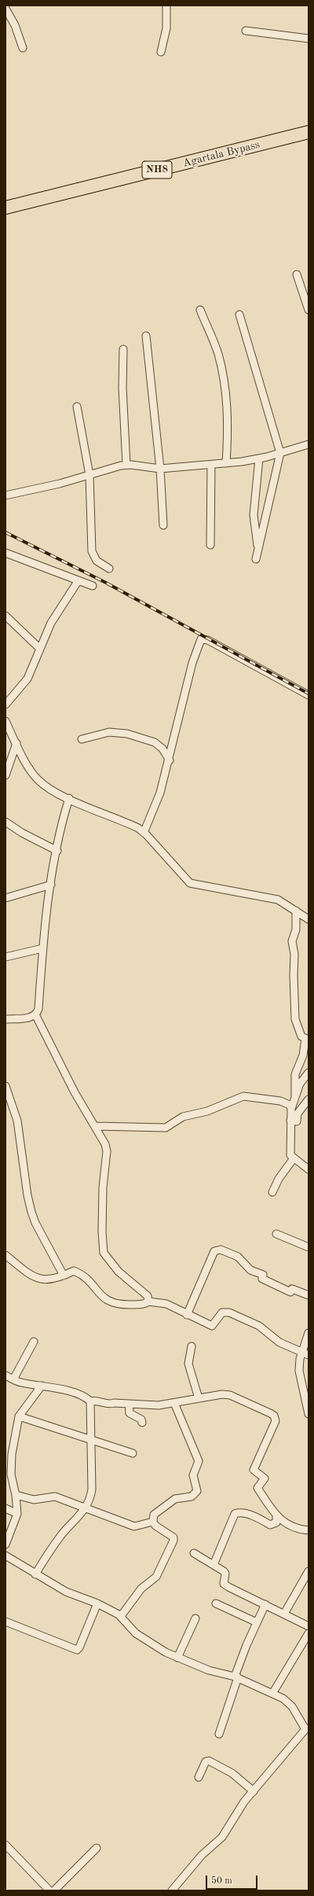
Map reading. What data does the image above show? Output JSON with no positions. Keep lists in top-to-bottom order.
{
  "streets": {
    "highway": ["Agartala Bypass", "NH8"]
  },
  "scale_bar": "50 m"
}
